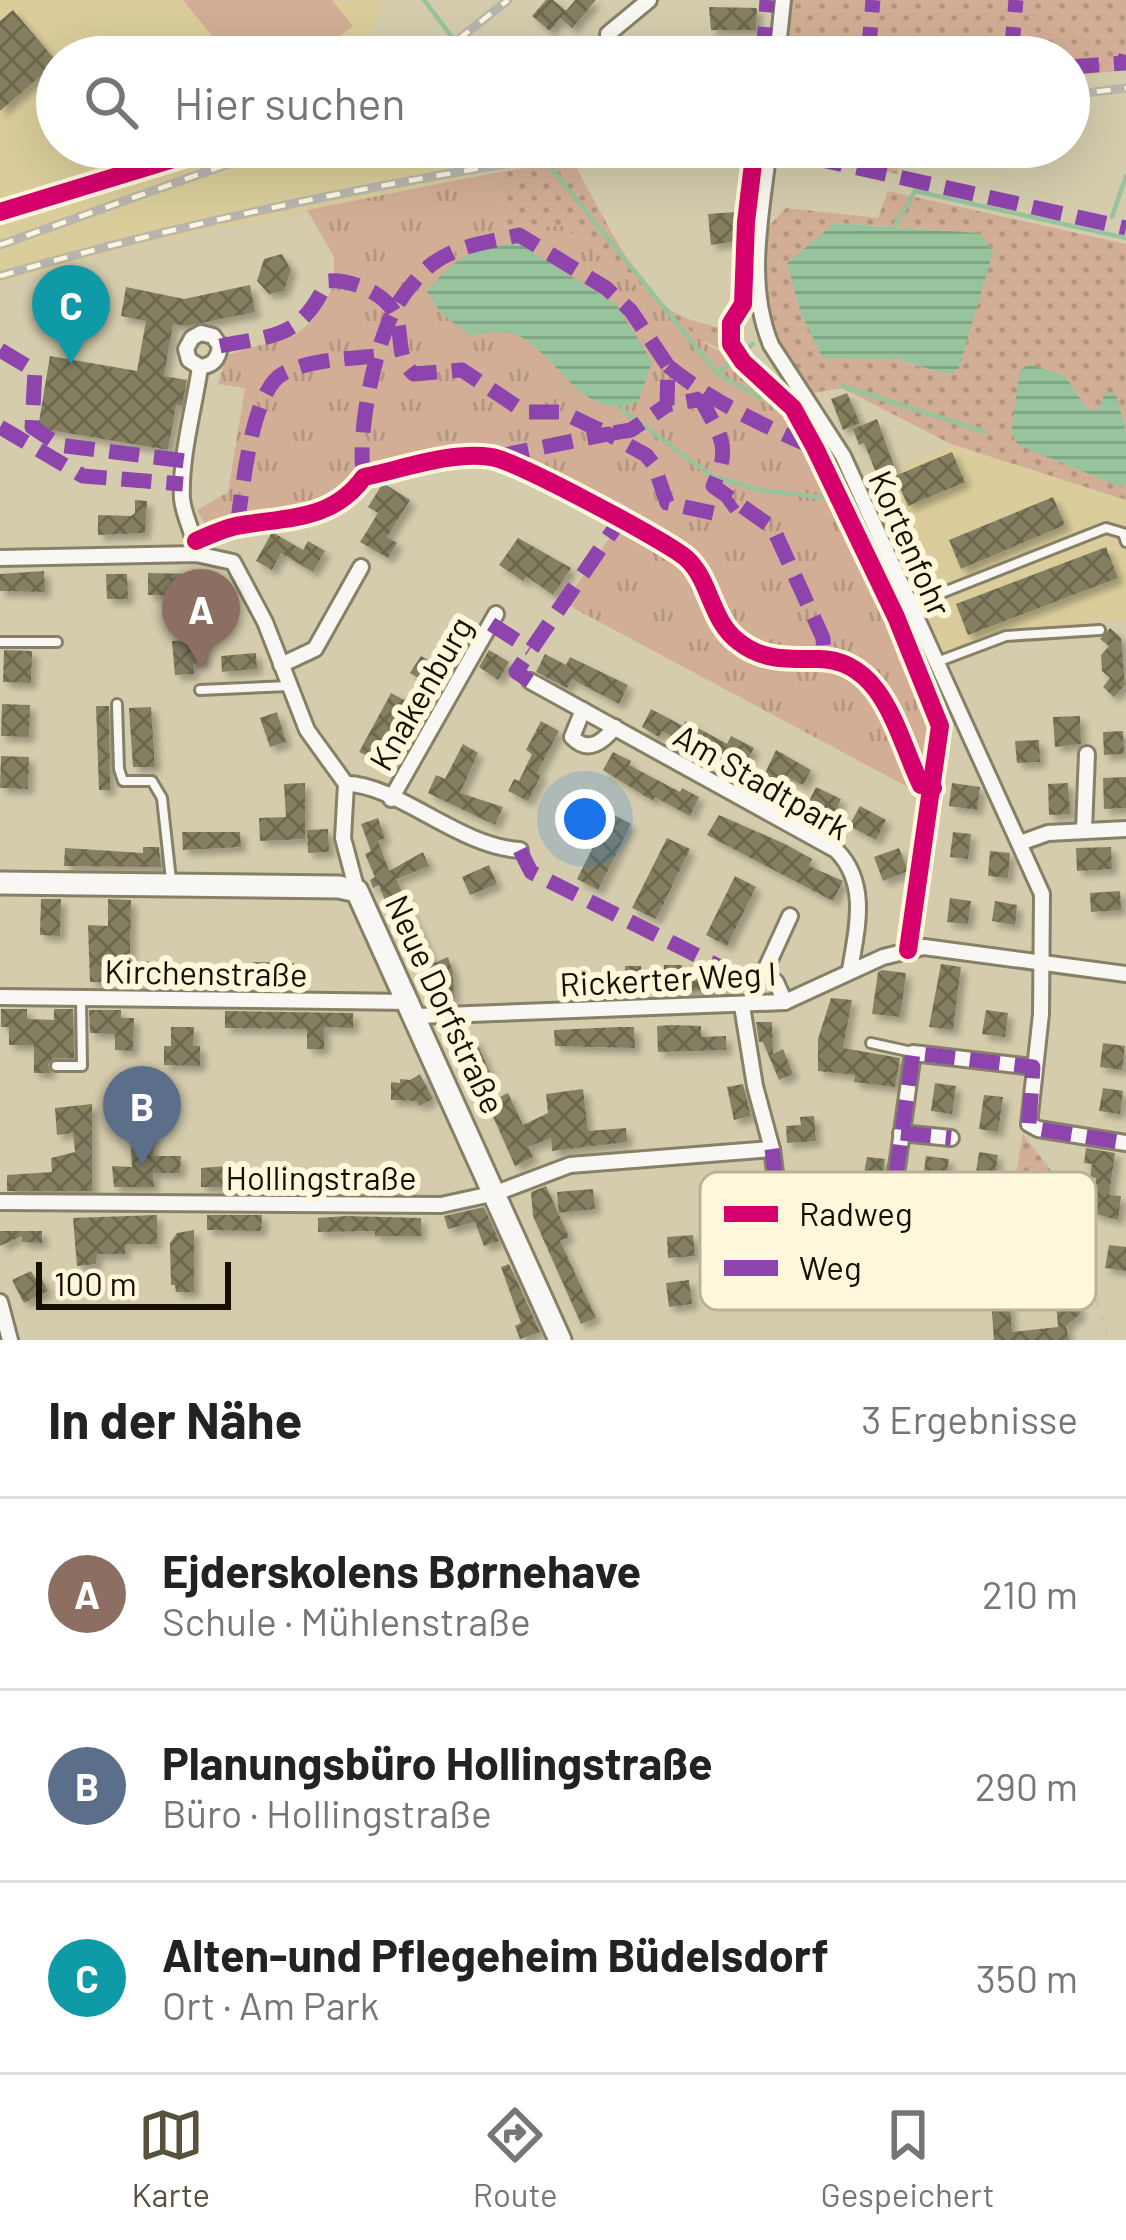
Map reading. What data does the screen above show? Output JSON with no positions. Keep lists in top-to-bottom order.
{
  "streets": {
    "street": [
      "Kortenfohr",
      "Knakenburg",
      "Am Stadtpark",
      "Kirchenstraße",
      "Rickerter Weg I",
      "Neue Dorfstraße",
      "Hollingstraße"
    ]
  },
  "crossings": [
    ["Kortenfohr", "Rickerter Weg I"],
    ["Am Stadtpark", "Rickerter Weg I"],
    ["Kirchenstraße", "Rickerter Weg I"],
    ["Kirchenstraße", "Neue Dorfstraße"],
    ["Rickerter Weg I", "Neue Dorfstraße"],
    ["Neue Dorfstraße", "Hollingstraße"]
  ],
  "legend": ["Radweg", "Weg"],
  "scale_bar": "100 m",
  "page": {
    "search": "Hier suchen",
    "pins": ["C", "A", "B"],
    "scale": "100 m",
    "heading": ["In der Nähe", "3 Ergebnisse"],
    "list": [
      {
        "mark": "A",
        "name": "Ejderskolens Børnehave",
        "note": "Schule · Mühlenstraße",
        "value": "210 m"
      },
      {
        "mark": "B",
        "name": "Planungsbüro Hollingstraße",
        "note": "Büro · Hollingstraße",
        "value": "290 m"
      },
      {
        "mark": "C",
        "name": "Alten-und Pflegeheim Büdelsdorf",
        "note": "Ort · Am Park",
        "value": "350 m"
      }
    ],
    "nav": ["Karte", "Route", "Gespeichert"]
  }
}
